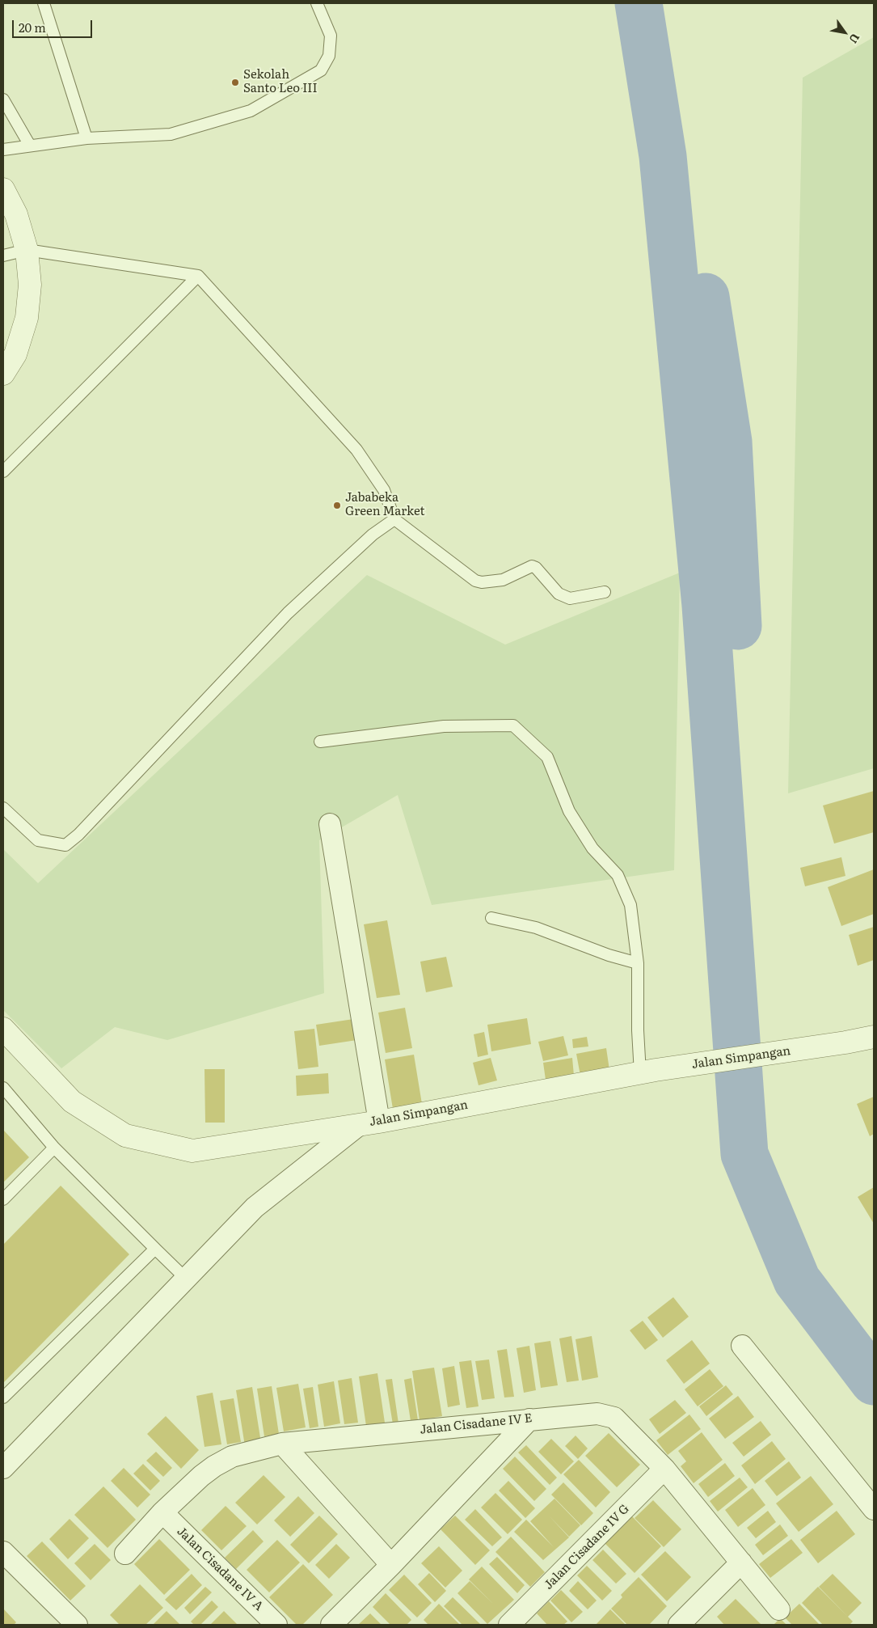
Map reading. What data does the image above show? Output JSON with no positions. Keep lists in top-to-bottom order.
{
  "streets": {
    "street": [
      "Jalan Simpangan",
      "Jalan Cisadane IV E",
      "Jalan Cisadane IV G",
      "Jalan Cisadane IV A"
    ]
  },
  "crossings": [
    ["Jalan Cisadane IV E", "Jalan Cisadane IV G"],
    ["Jalan Cisadane IV E", "Jalan Cisadane IV A"]
  ],
  "places": ["Sekolah Santo Leo III", "Jababeka Green Market"],
  "scale_bar": "20 m",
  "north": "bottom right"
}
